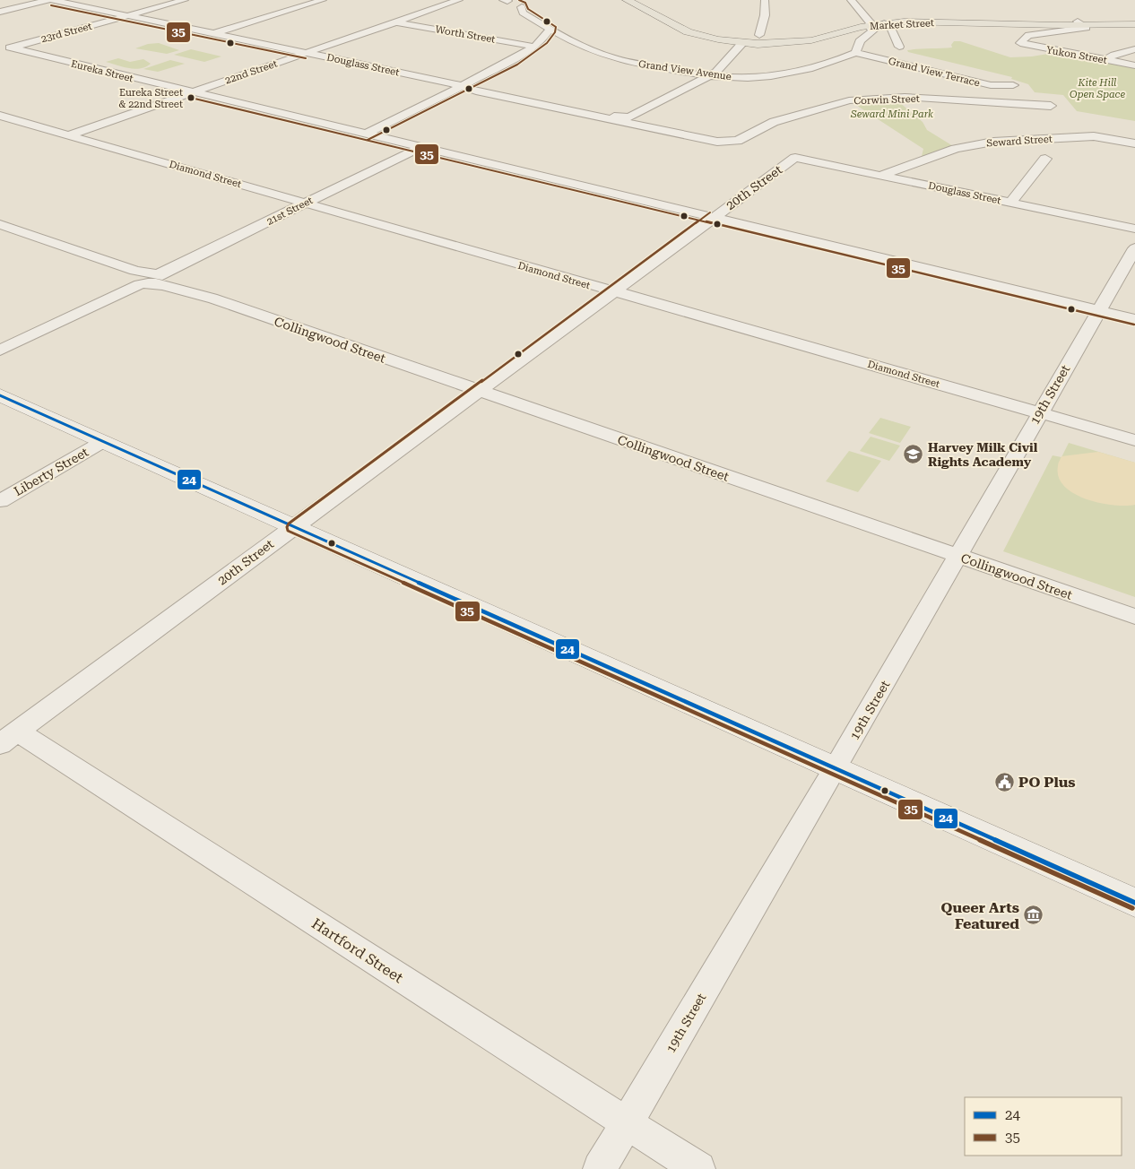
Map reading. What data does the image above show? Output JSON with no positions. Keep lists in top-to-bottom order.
{
  "streets": {
    "main road": ["Market Street"],
    "street": [
      "23rd Street",
      "Worth Street",
      "Yukon Street",
      "Douglass Street",
      "Grand View Avenue",
      "Eureka Street",
      "22nd Street",
      "Grand View Terrace",
      "Corwin Street",
      "Seward Street",
      "Diamond Street",
      "20th Street",
      "21st Street",
      "Collingwood Street",
      "19th Street",
      "Liberty Street",
      "Hartford Street"
    ]
  },
  "crossings": [
    ["Market Street", "Yukon Street"],
    ["23rd Street", "Douglass Street"],
    ["23rd Street", "Eureka Street"],
    ["Worth Street", "22nd Street"],
    ["Douglass Street", "Grand View Avenue"],
    ["Douglass Street", "22nd Street"],
    ["Douglass Street", "Corwin Street"],
    ["Douglass Street", "Seward Street"],
    ["Douglass Street", "20th Street"],
    ["Grand View Avenue", "Grand View Terrace"],
    ["Eureka Street", "22nd Street"],
    ["Eureka Street", "20th Street"],
    ["Eureka Street", "21st Street"],
    ["Eureka Street", "19th Street"],
    ["22nd Street", "Diamond Street"],
    ["Diamond Street", "20th Street"],
    ["Diamond Street", "21st Street"],
    ["Diamond Street", "19th Street"],
    ["20th Street", "Collingwood Street"],
    ["20th Street", "Hartford Street"],
    ["21st Street", "Collingwood Street"],
    ["Collingwood Street", "19th Street"],
    ["19th Street", "Hartford Street"]
  ],
  "parks": ["Kite Hill Open Space", "Seward Mini Park"],
  "places": {
    "other": ["Eureka Street & 22nd Street"],
    "school or university": ["Harvey Milk Civil Rights Academy"],
    "public building": ["PO Plus"],
    "museum": ["Queer Arts Featured"]
  },
  "lines": ["transit line 35", "transit line 24"],
  "legend": ["24", "35"]
}
